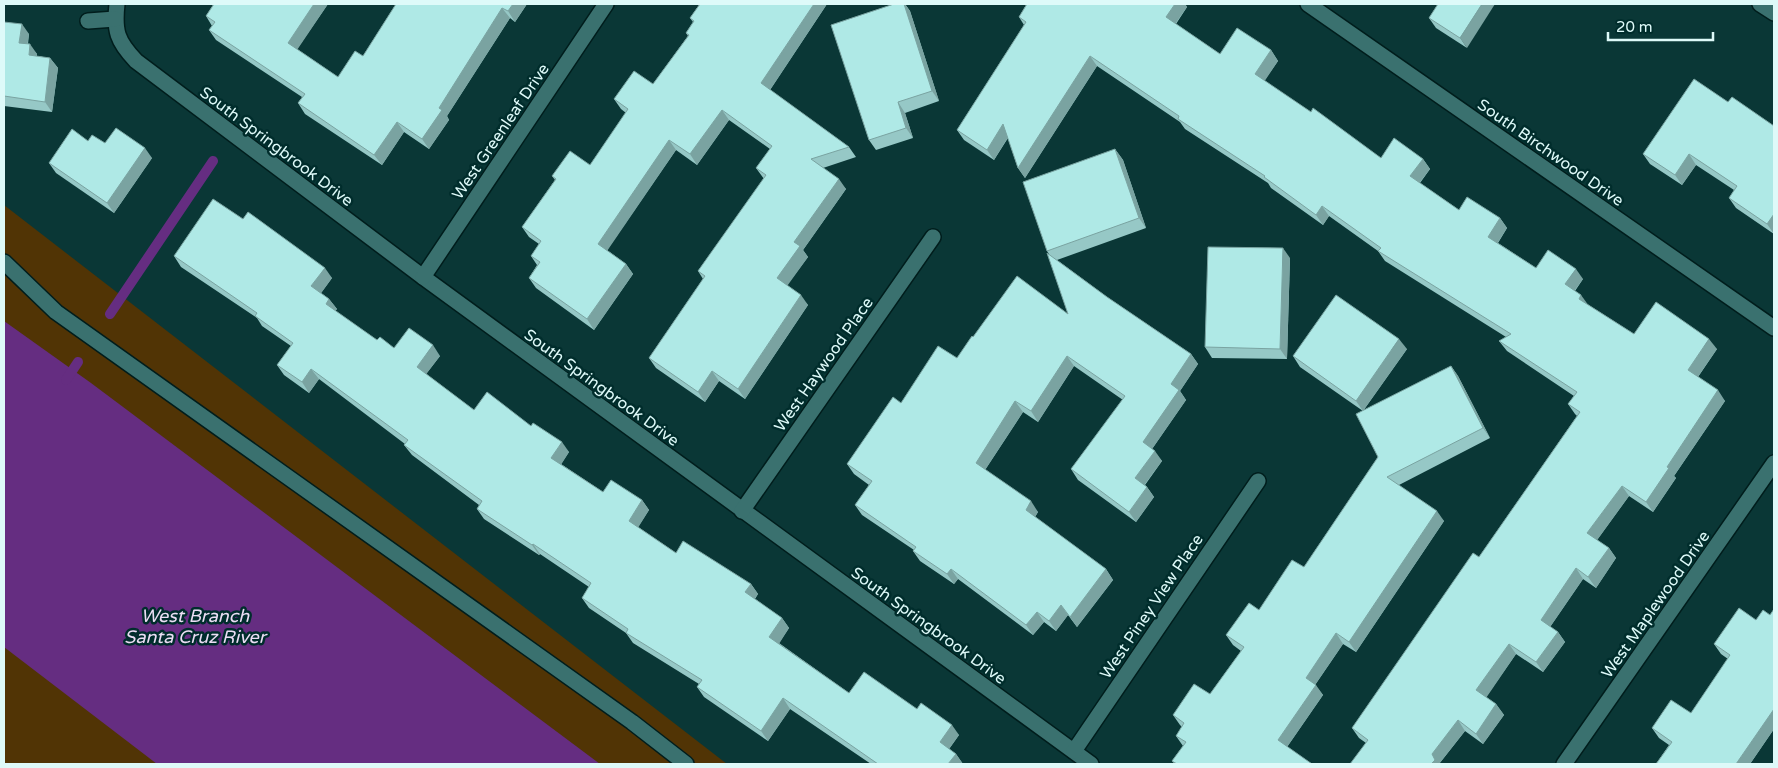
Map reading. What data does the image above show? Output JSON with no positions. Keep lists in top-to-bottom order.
{
  "streets": {
    "street": [
      "West Greenleaf Drive",
      "South Springbrook Drive",
      "South Birchwood Drive",
      "West Haywood Place",
      "West Maplewood Drive",
      "West Piney View Place"
    ]
  },
  "crossings": [
    ["West Greenleaf Drive", "South Springbrook Drive"],
    ["South Springbrook Drive", "West Haywood Place"],
    ["South Springbrook Drive", "West Piney View Place"]
  ],
  "water": ["West Branch Santa Cruz River"],
  "scale_bar": "20 m"
}
